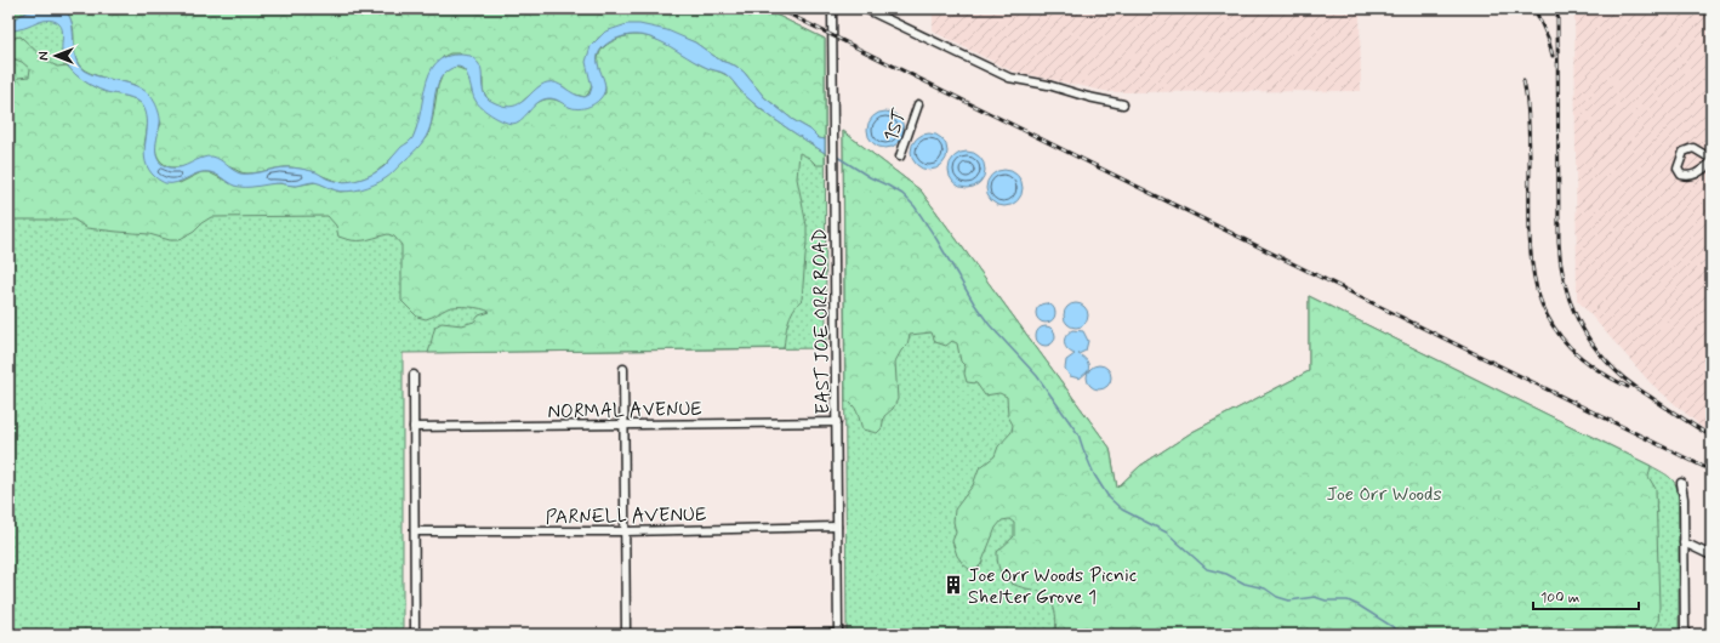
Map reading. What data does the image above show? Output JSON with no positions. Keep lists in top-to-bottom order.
{
  "streets": {
    "street": [
      "1ST",
      "EAST JOE ORR ROAD",
      "NORMAL AVENUE",
      "PARNELL AVENUE"
    ]
  },
  "crossings": [
    ["EAST JOE ORR ROAD", "NORMAL AVENUE"],
    ["EAST JOE ORR ROAD", "PARNELL AVENUE"]
  ],
  "parks": ["Joe Orr Woods"],
  "places": {
    "building": ["Joe Orr Woods Picnic Shelter Grove 1"]
  },
  "scale_bar": "100 m",
  "north": "left"
}
